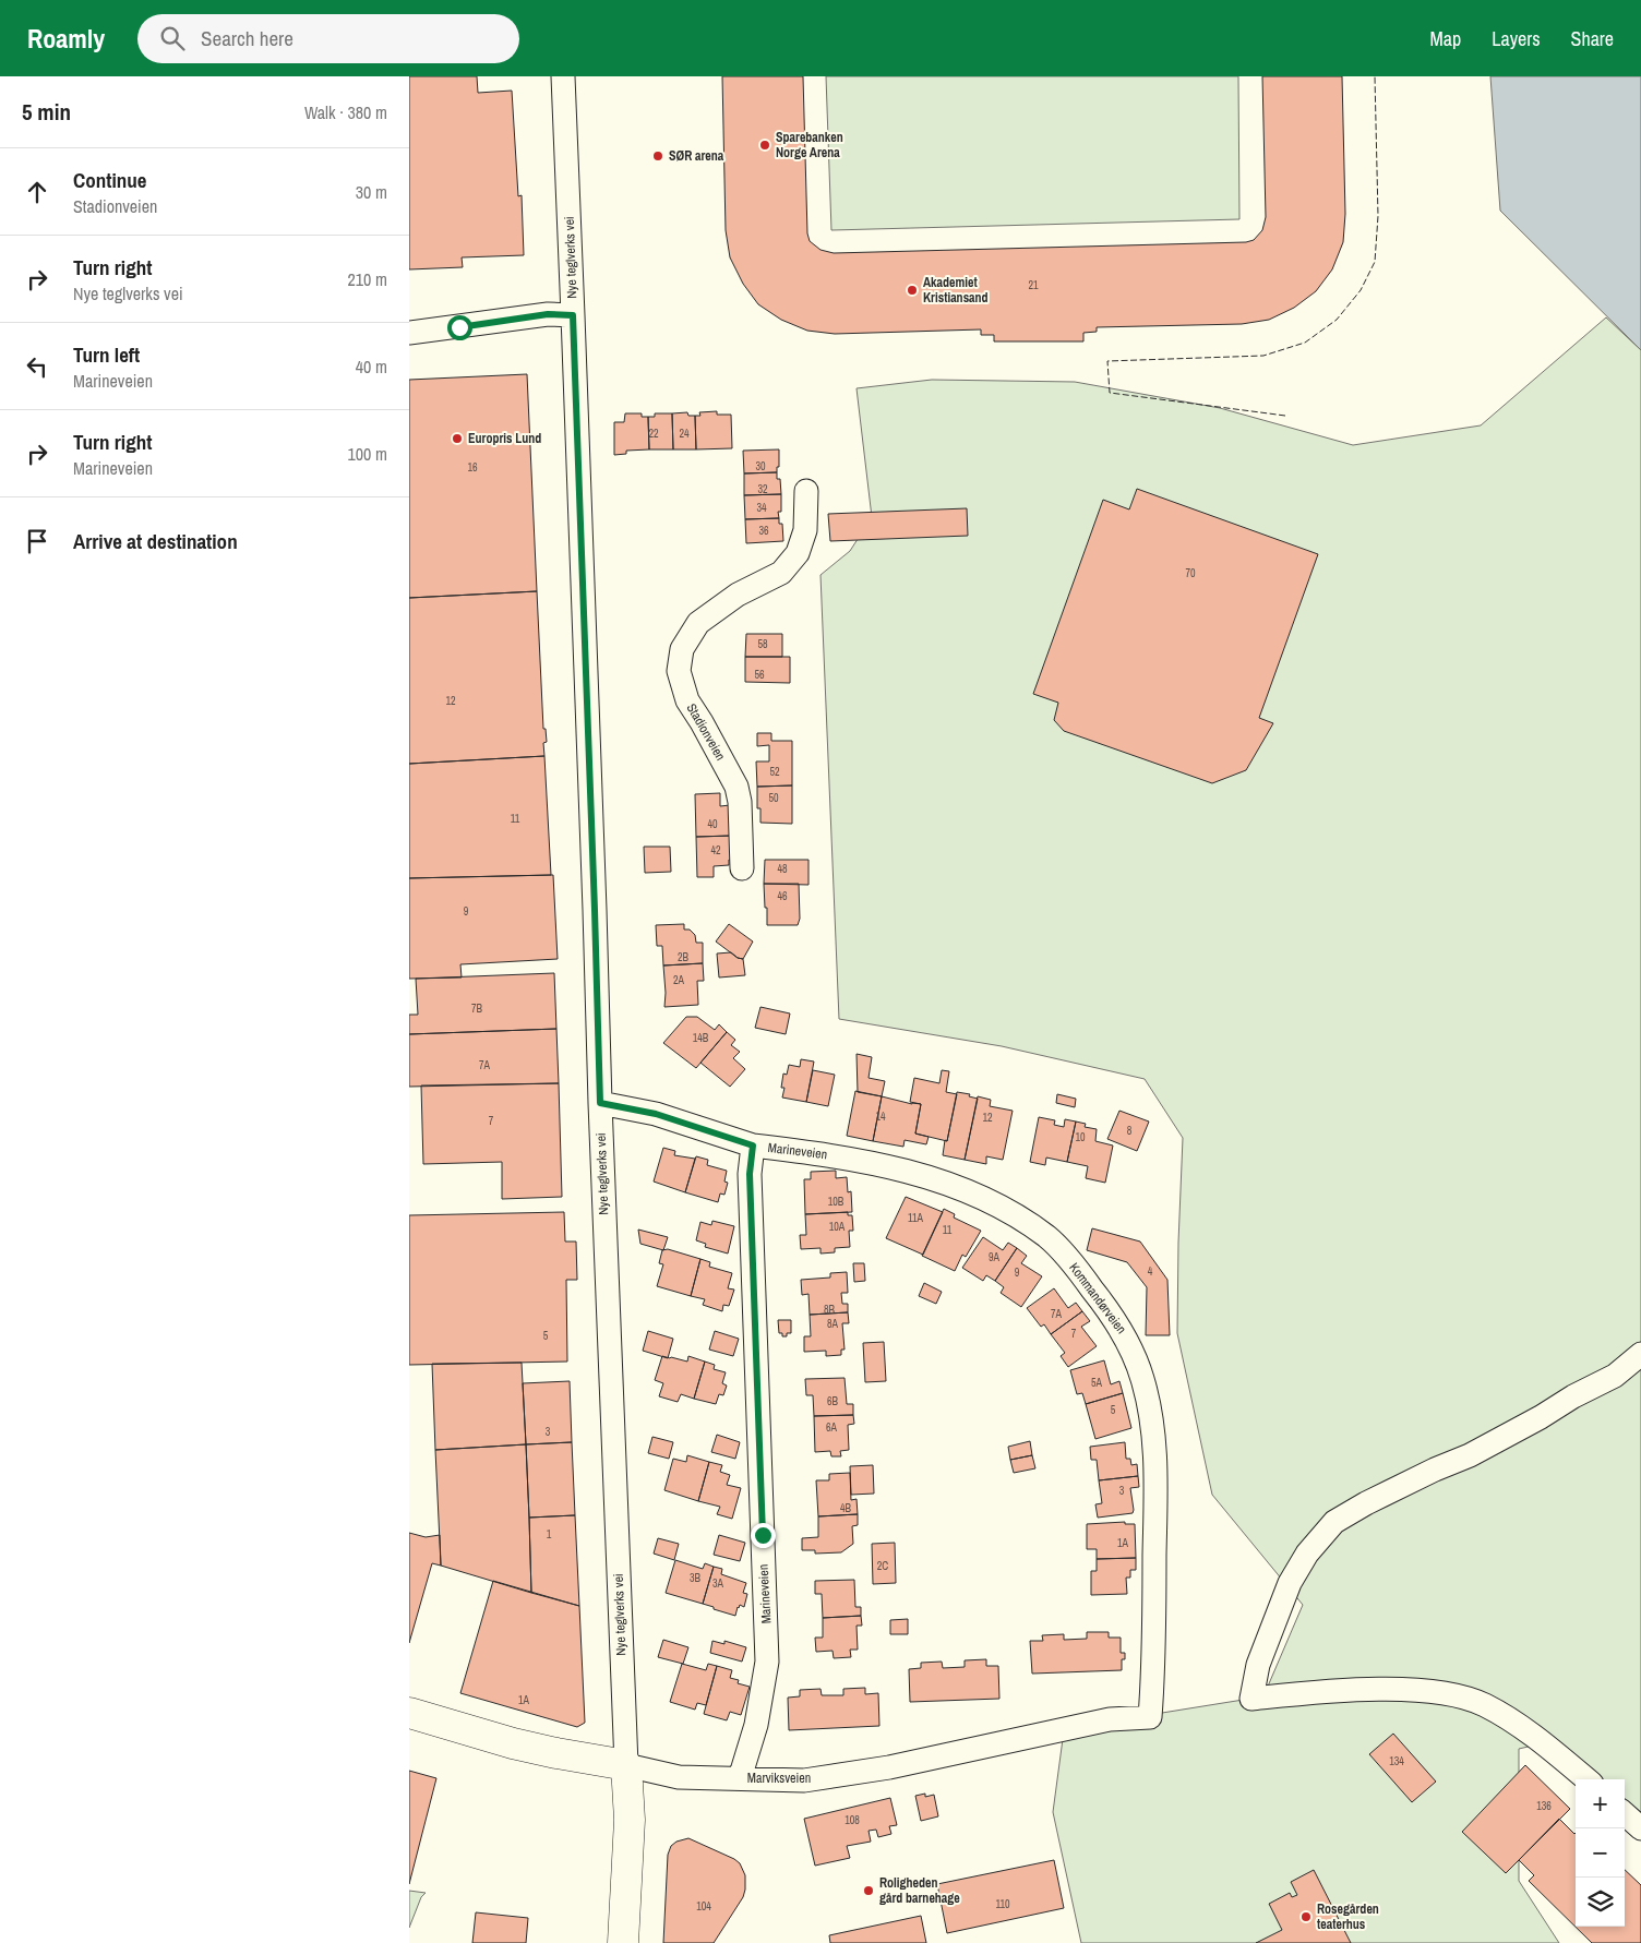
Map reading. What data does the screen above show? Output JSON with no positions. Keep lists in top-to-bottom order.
{
  "streets": {
    "street": [
      "Nye teglverks vei",
      "Stadionveien",
      "Marineveien",
      "Kommandørveien",
      "Marviksveien"
    ]
  },
  "crossings": [
    ["Nye teglverks vei", "Marineveien"],
    ["Nye teglverks vei", "Marviksveien"],
    ["Marineveien", "Kommandørveien"],
    ["Marineveien", "Marviksveien"],
    ["Kommandørveien", "Marviksveien"]
  ],
  "places": [
    "Sparebanken Norge Arena",
    "SØR arena",
    "Akademiet Kristiansand",
    "Europris Lund",
    "Roligheden gård barnehage",
    "Rosegården teaterhus"
  ],
  "house_numbers": [
    "21",
    "22",
    "24",
    "30",
    "16",
    "32",
    "34",
    "36",
    "70",
    "58",
    "56",
    "12",
    "52",
    "50",
    "11",
    "40",
    "42",
    "48",
    "46",
    "9",
    "2B",
    "2A",
    "7B",
    "14B",
    "7A",
    "14",
    "12",
    "7",
    "8",
    "10",
    "10B",
    "11A",
    "10A",
    "11",
    "9A",
    "4",
    "9",
    "8B",
    "7A",
    "8A",
    "7",
    "5",
    "5A",
    "6B",
    "5",
    "6A",
    "3",
    "3",
    "4B",
    "1",
    "1A",
    "2C",
    "3B",
    "3A",
    "1A",
    "134",
    "136",
    "108",
    "110",
    "104"
  ],
  "page": {
    "header": "Roamly",
    "search": "Search here",
    "nav": ["Map", "Layers", "Share"],
    "heading": ["5 min", "Walk · 380 m"],
    "list": [
      ["Continue", "Stadionveien", "30 m"],
      ["Turn right", "Nye teglverks vei", "210 m"],
      ["Turn left", "Marineveien", "40 m"],
      ["Turn right", "Marineveien", "100 m"],
      "Arrive at destination"
    ],
    "map_buttons": ["+", "−"]
  }
}
